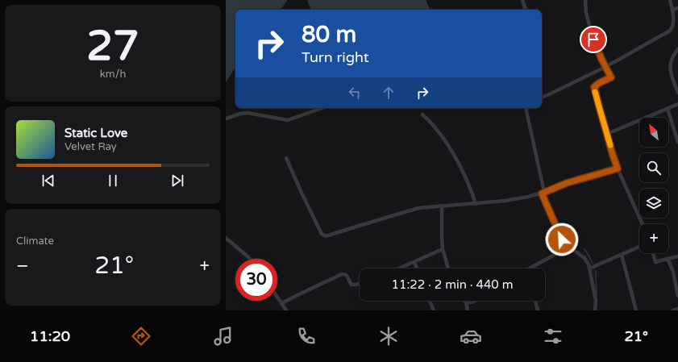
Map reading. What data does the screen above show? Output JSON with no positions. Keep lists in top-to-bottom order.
{
  "north": "top left",
  "page": {
    "tile": [
      ["27", "km/h"],
      "Climate"
    ],
    "turn": ["80 m", "Turn right"],
    "map_buttons": "+",
    "song": ["Static Love", "Velvet Ray"],
    "heat": ["−", "21°", "+"],
    "limit": "30",
    "trip": "11:22 · 2 min · 440 m",
    "tabs": ["11:20", "21°"]
  }
}
